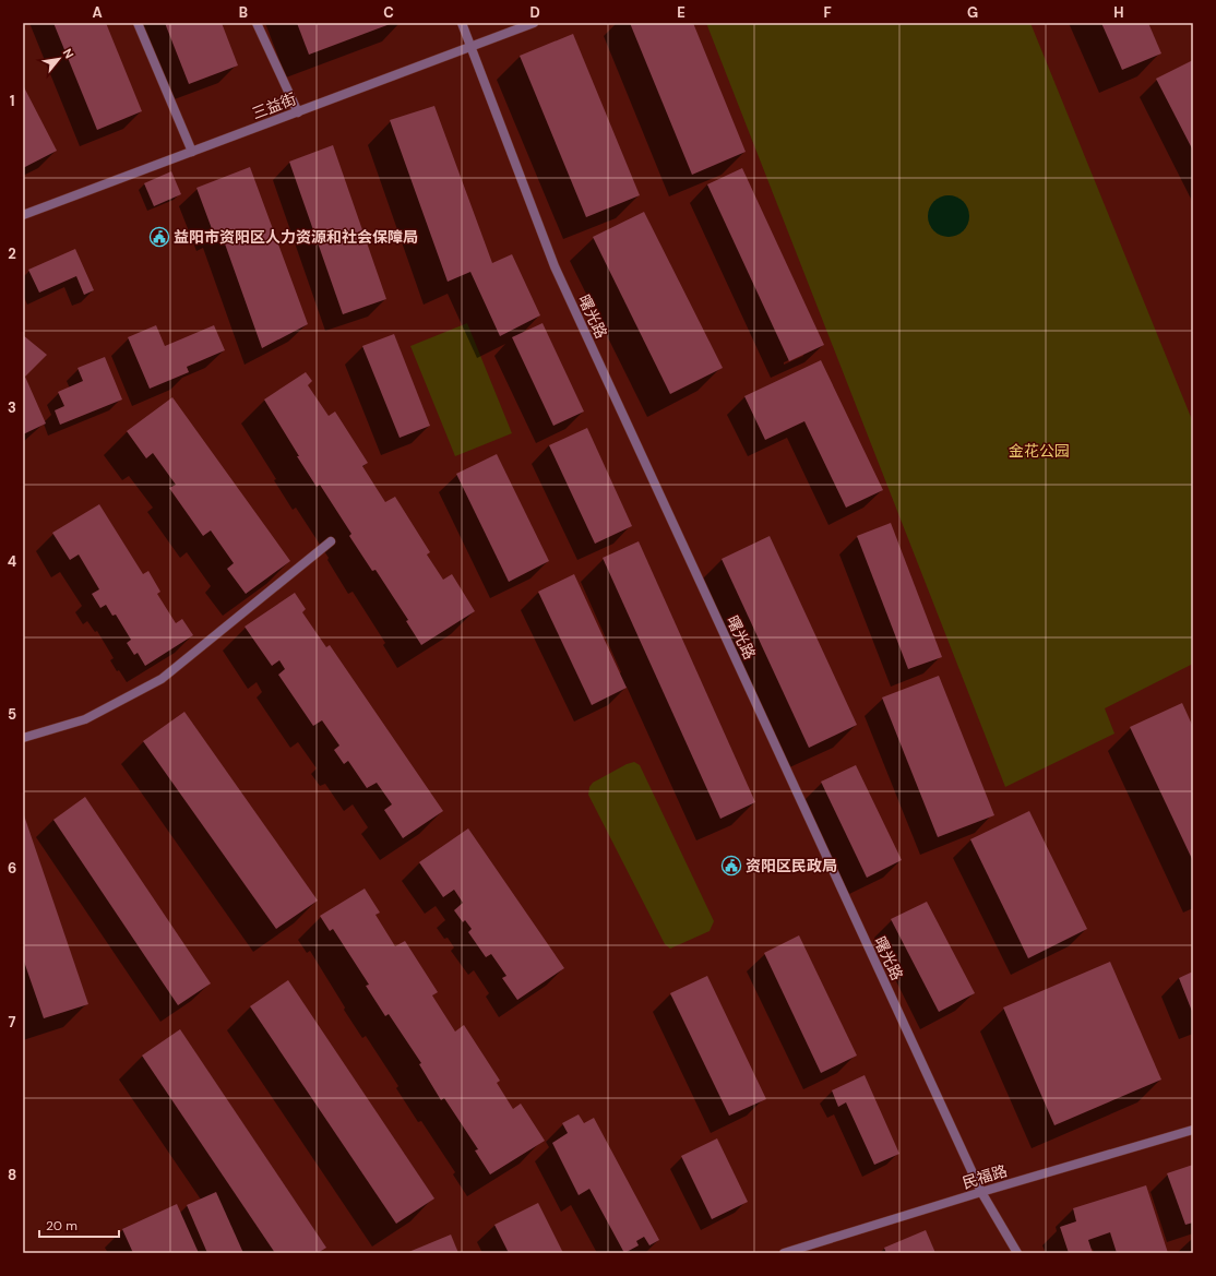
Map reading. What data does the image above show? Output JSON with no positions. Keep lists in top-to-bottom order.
{
  "streets": {
    "street": ["三益街", "曙光路", "民福路"]
  },
  "crossings": [
    ["三益街", "曙光路"],
    ["曙光路", "民福路"]
  ],
  "parks": ["金花公园"],
  "places": {
    "public building": ["益阳市资阳区人力资源和社会保障局", "资阳区民政局"]
  },
  "scale_bar": "20 m",
  "north": "top right",
  "grid": {
    "columns": [
      "A",
      "B",
      "C",
      "D",
      "E",
      "F",
      "G",
      "H"
    ],
    "rows": [
      "1",
      "2",
      "3",
      "4",
      "5",
      "6",
      "7",
      "8"
    ]
  }
}
